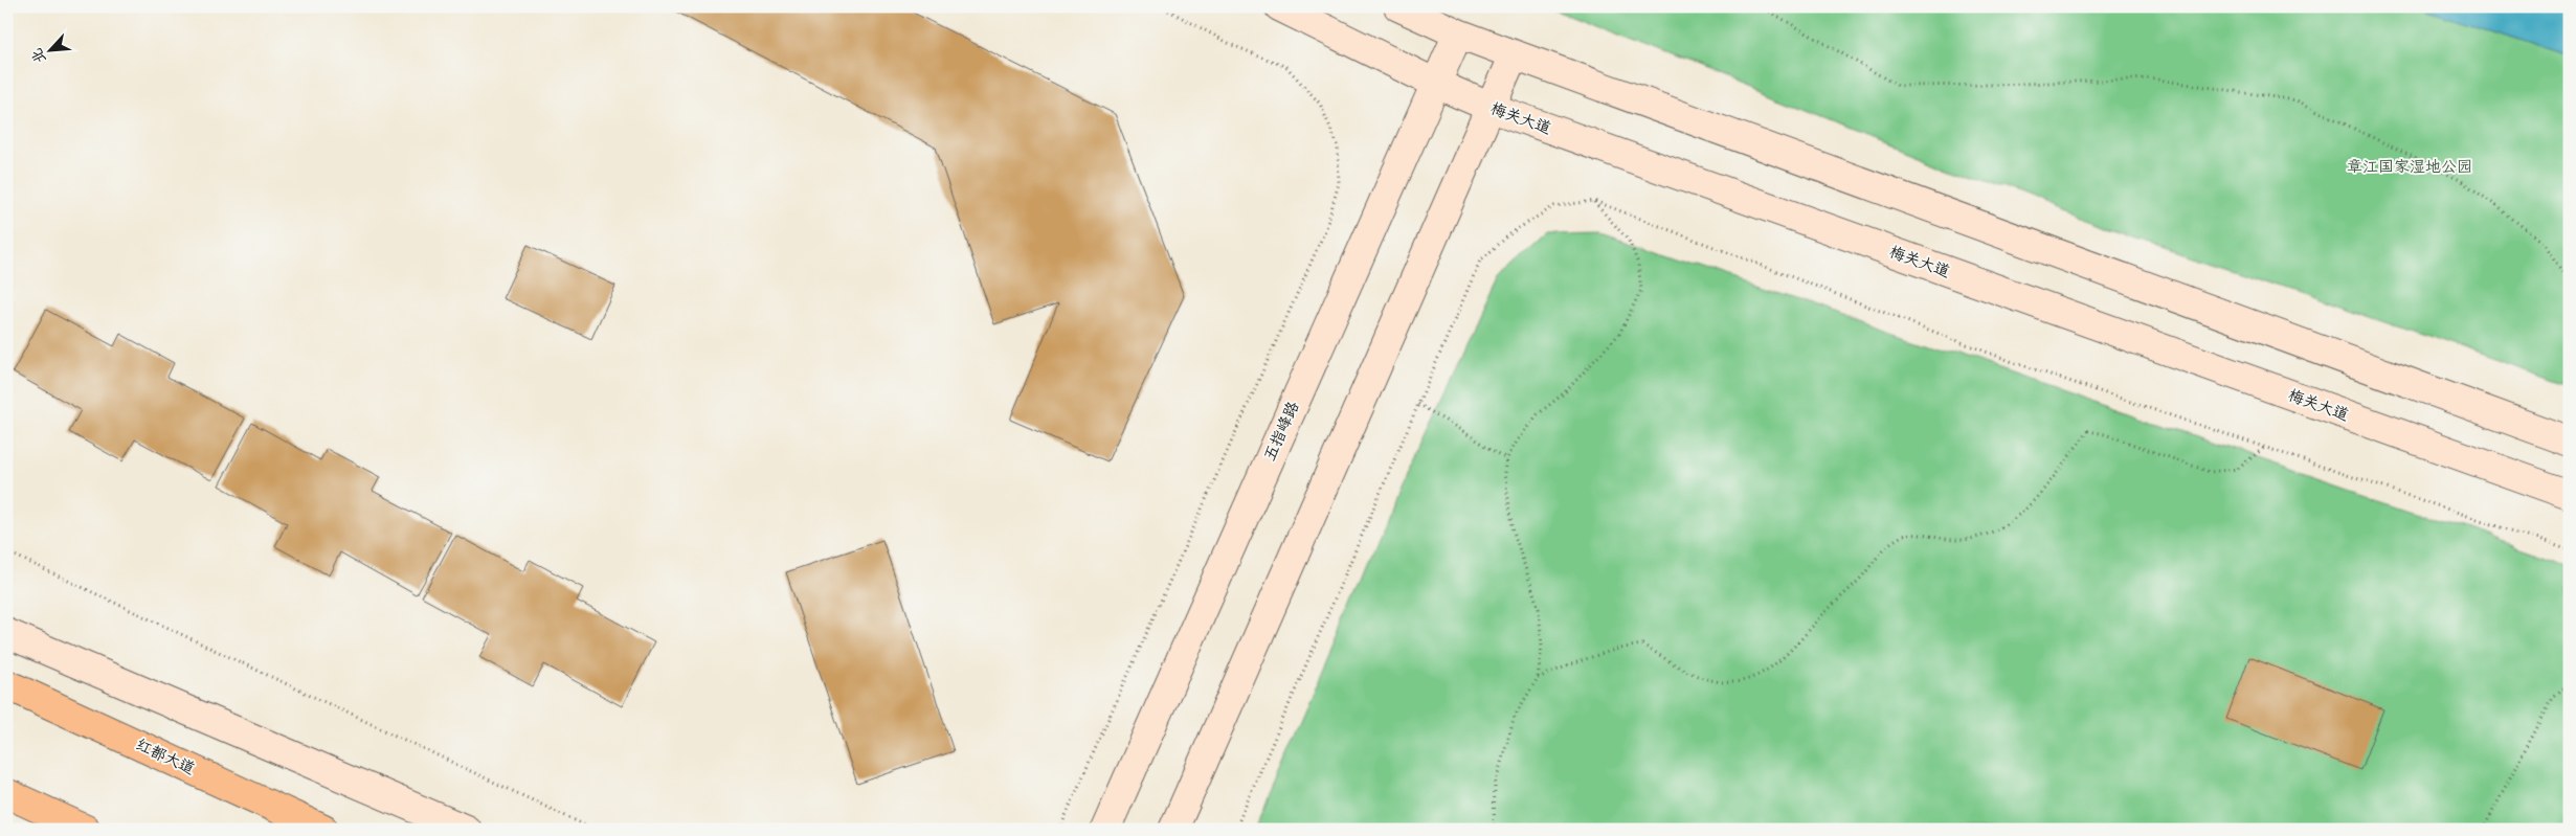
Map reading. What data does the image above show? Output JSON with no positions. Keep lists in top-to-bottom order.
{
  "streets": {
    "main road": ["梅关大道", "五指峰路", "红都大道"]
  },
  "crossings": [
    ["梅关大道", "五指峰路"]
  ],
  "parks": ["章江国家湿地公园"],
  "north": "bottom left"
}
